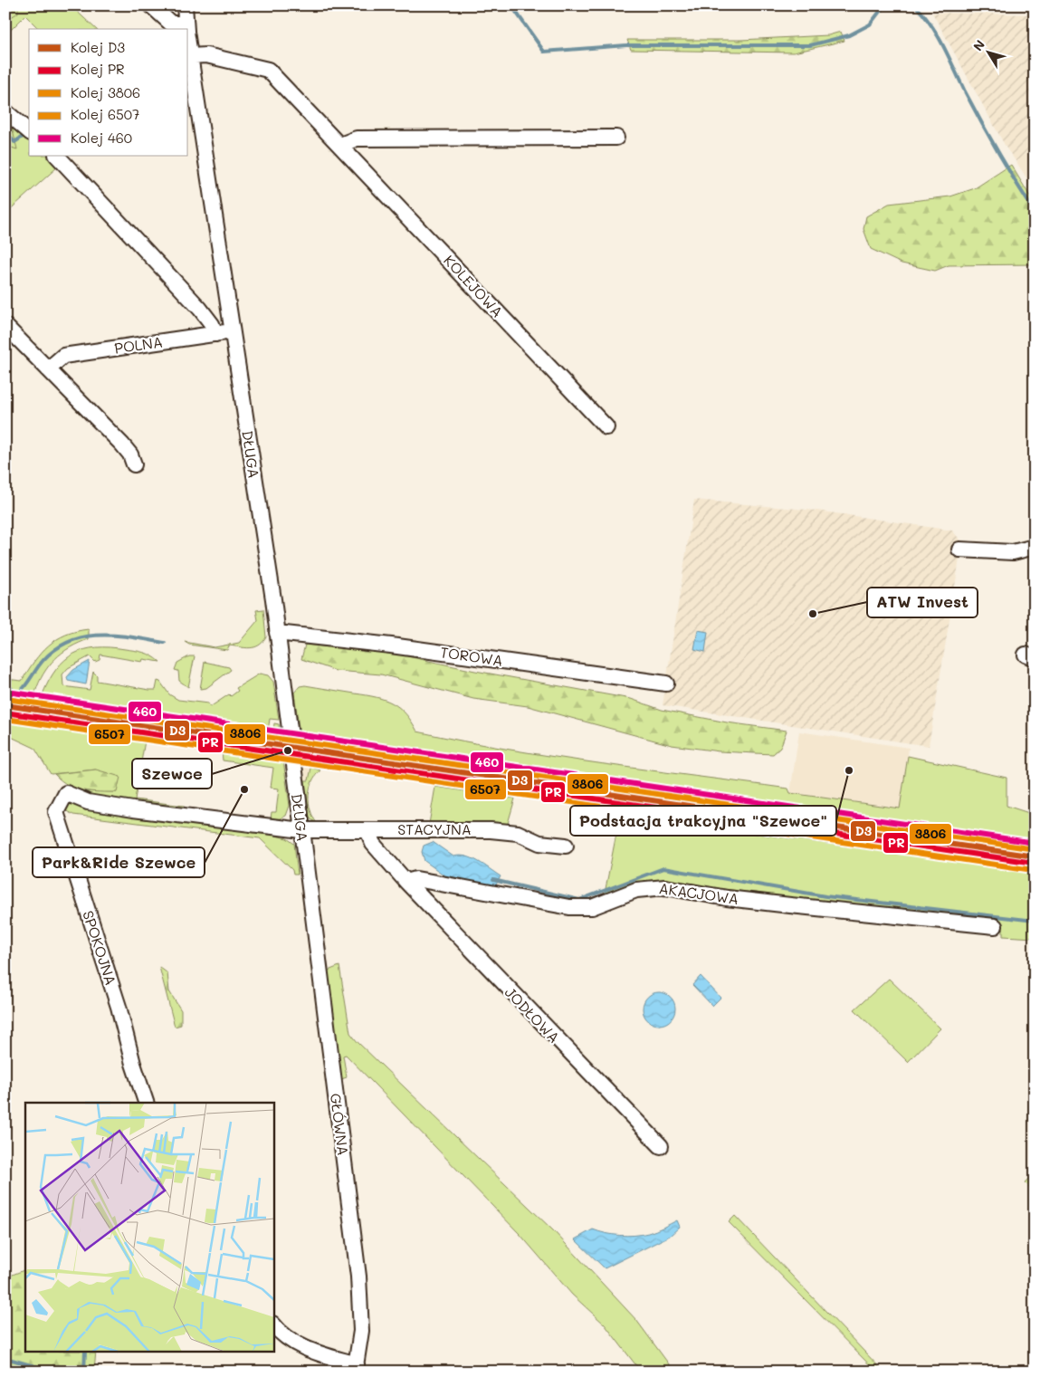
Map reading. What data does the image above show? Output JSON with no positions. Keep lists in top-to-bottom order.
{
  "streets": {
    "street": [
      "KOLEJOWA",
      "POLNA",
      "DŁUGA",
      "TOROWA",
      "STACYJNA",
      "AKACJOWA",
      "SPOKOJNA",
      "JODŁOWA",
      "GŁÓWNA"
    ]
  },
  "crossings": [
    ["KOLEJOWA", "DŁUGA"],
    ["POLNA", "DŁUGA"],
    ["DŁUGA", "TOROWA"],
    ["DŁUGA", "STACYJNA"],
    ["DŁUGA", "GŁÓWNA"],
    ["STACYJNA", "SPOKOJNA"],
    ["STACYJNA", "JODŁOWA"],
    ["AKACJOWA", "JODŁOWA"]
  ],
  "places": [
    "ATW Invest",
    "Szewce",
    "Podstacja trakcyjna \"Szewce\"",
    "Park&Ride Szewce"
  ],
  "lines": [
    "rail line 460",
    "rail line 3806",
    "rail line D3",
    "rail line PR",
    "rail line 6507"
  ],
  "legend": [
    "Kolej D3",
    "Kolej PR",
    "Kolej 3806",
    "Kolej 6507",
    "Kolej 460"
  ],
  "north": "top left"
}
